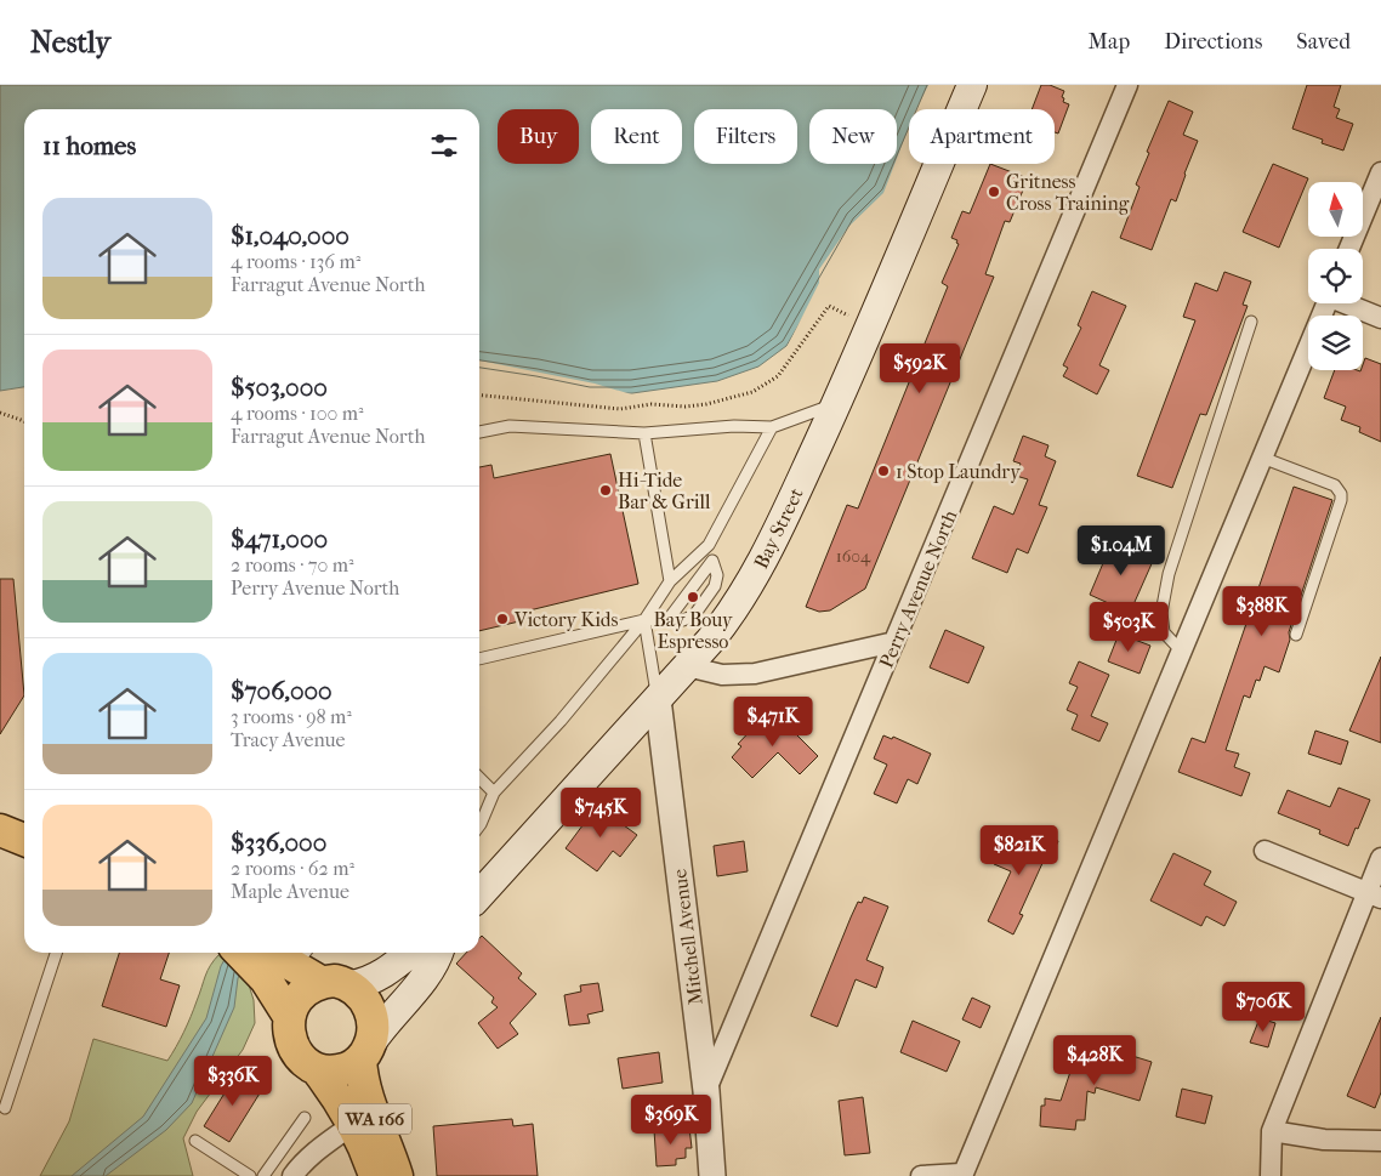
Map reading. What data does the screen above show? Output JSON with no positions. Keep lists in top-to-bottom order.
{
  "streets": {
    "main road": ["Bay Street", "WA 166"],
    "street": ["Perry Avenue North", "Mitchell Avenue"]
  },
  "crossings": [
    ["Bay Street", "Mitchell Avenue"],
    ["Perry Avenue North", "Mitchell Avenue"]
  ],
  "places": [
    "Gritness Cross Training",
    "1 Stop Laundry",
    "Hi-Tide Bar & Grill",
    "Bay Bouy Espresso",
    "Victory Kids"
  ],
  "house_numbers": ["1604"],
  "north": "top",
  "page": {
    "header": "Nestly",
    "nav": ["Map", "Directions", "Saved"],
    "chip": [
      "Buy",
      "Rent",
      "Filters",
      "New",
      "Apartment"
    ],
    "heading": "11 homes",
    "list": [
      {
        "name": "$1,040,000",
        "note": "4 rooms · 136 m² · Farragut Avenue North"
      },
      {
        "name": "$503,000",
        "note": "4 rooms · 100 m² · Farragut Avenue North"
      },
      {
        "name": "$471,000",
        "note": "2 rooms · 70 m² · Perry Avenue North"
      },
      {
        "name": "$706,000",
        "note": "3 rooms · 98 m² · Tracy Avenue"
      },
      {
        "name": "$336,000",
        "note": "2 rooms · 62 m² · Maple Avenue"
      }
    ],
    "price": [
      "$592K",
      "$1.04M",
      "$388K",
      "$503K",
      "$471K",
      "$745K",
      "$821K",
      "$706K",
      "$428K",
      "$336K",
      "$369K"
    ]
  }
}
